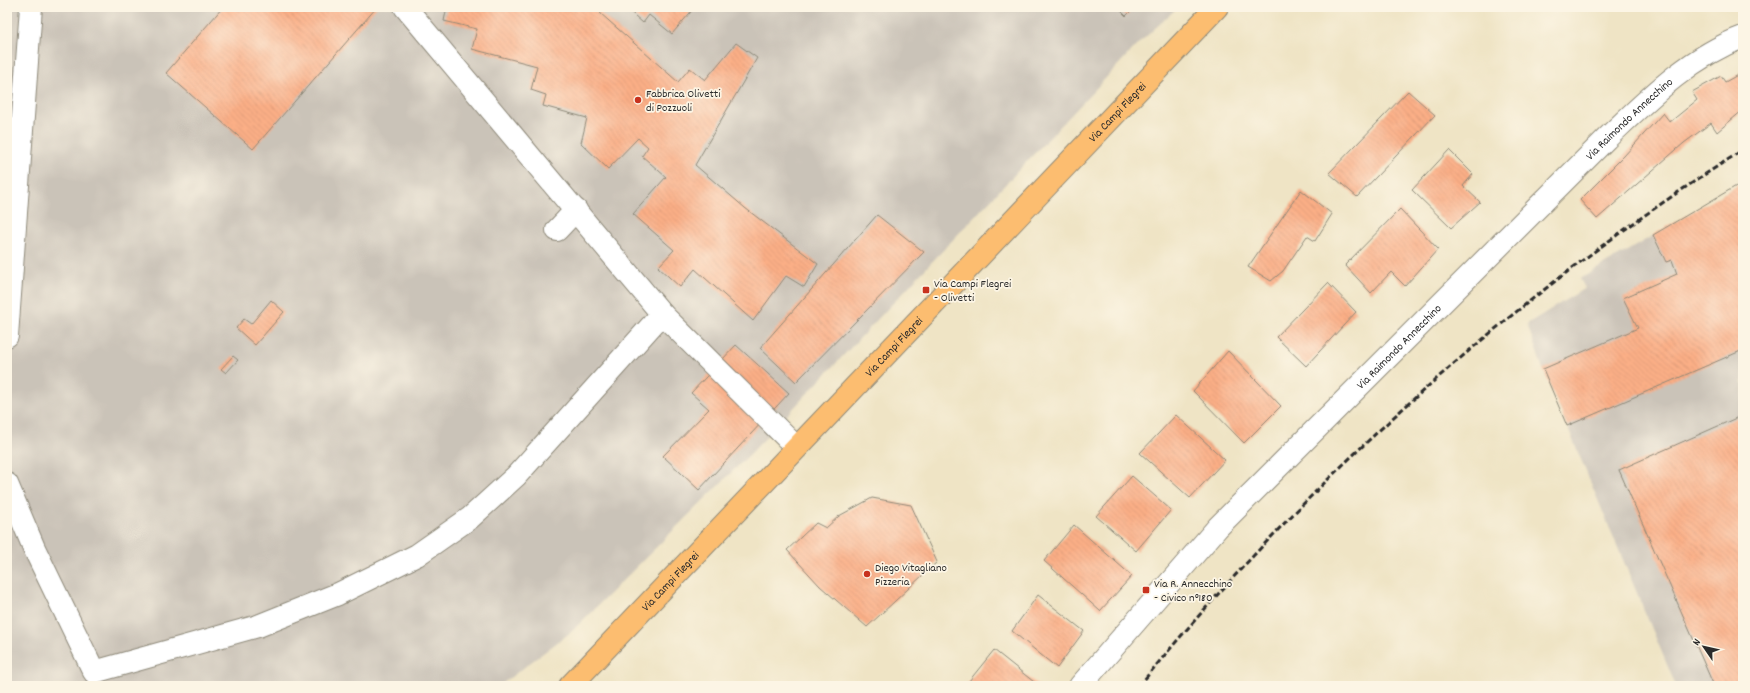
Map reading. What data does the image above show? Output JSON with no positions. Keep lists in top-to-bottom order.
{
  "streets": {
    "main road": ["Via Campi Flegrei"],
    "street": ["Via Raimondo Annecchino"]
  },
  "places": {
    "other": ["Fabbrica Olivetti di Pozzuoli", "Diego Vitagliano Pizzeria"],
    "transit": ["Via Campi Flegrei - Olivetti", "Via R. Annecchino - Civico n°180"]
  },
  "north": "top left"
}
